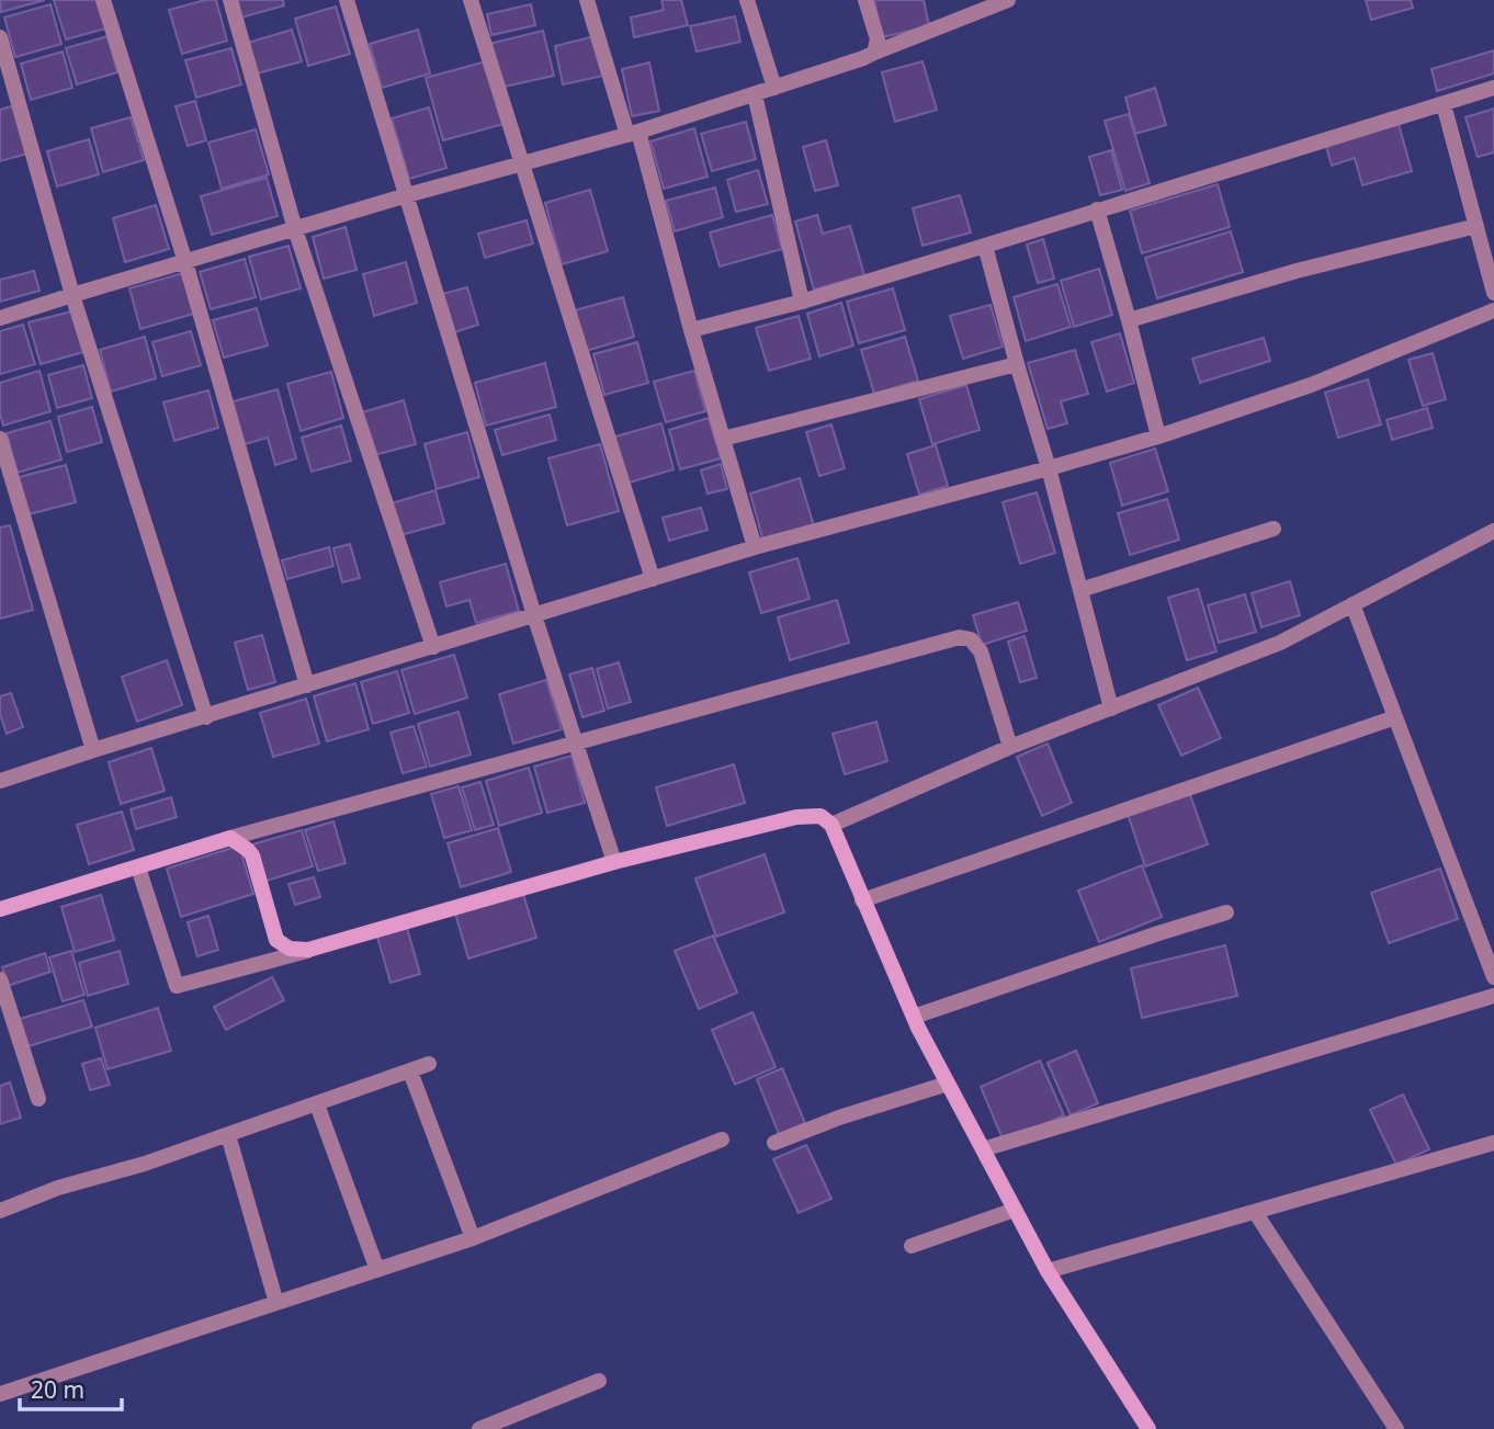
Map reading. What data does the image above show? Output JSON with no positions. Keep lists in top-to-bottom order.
{
  "scale_bar": "20 m"
}
